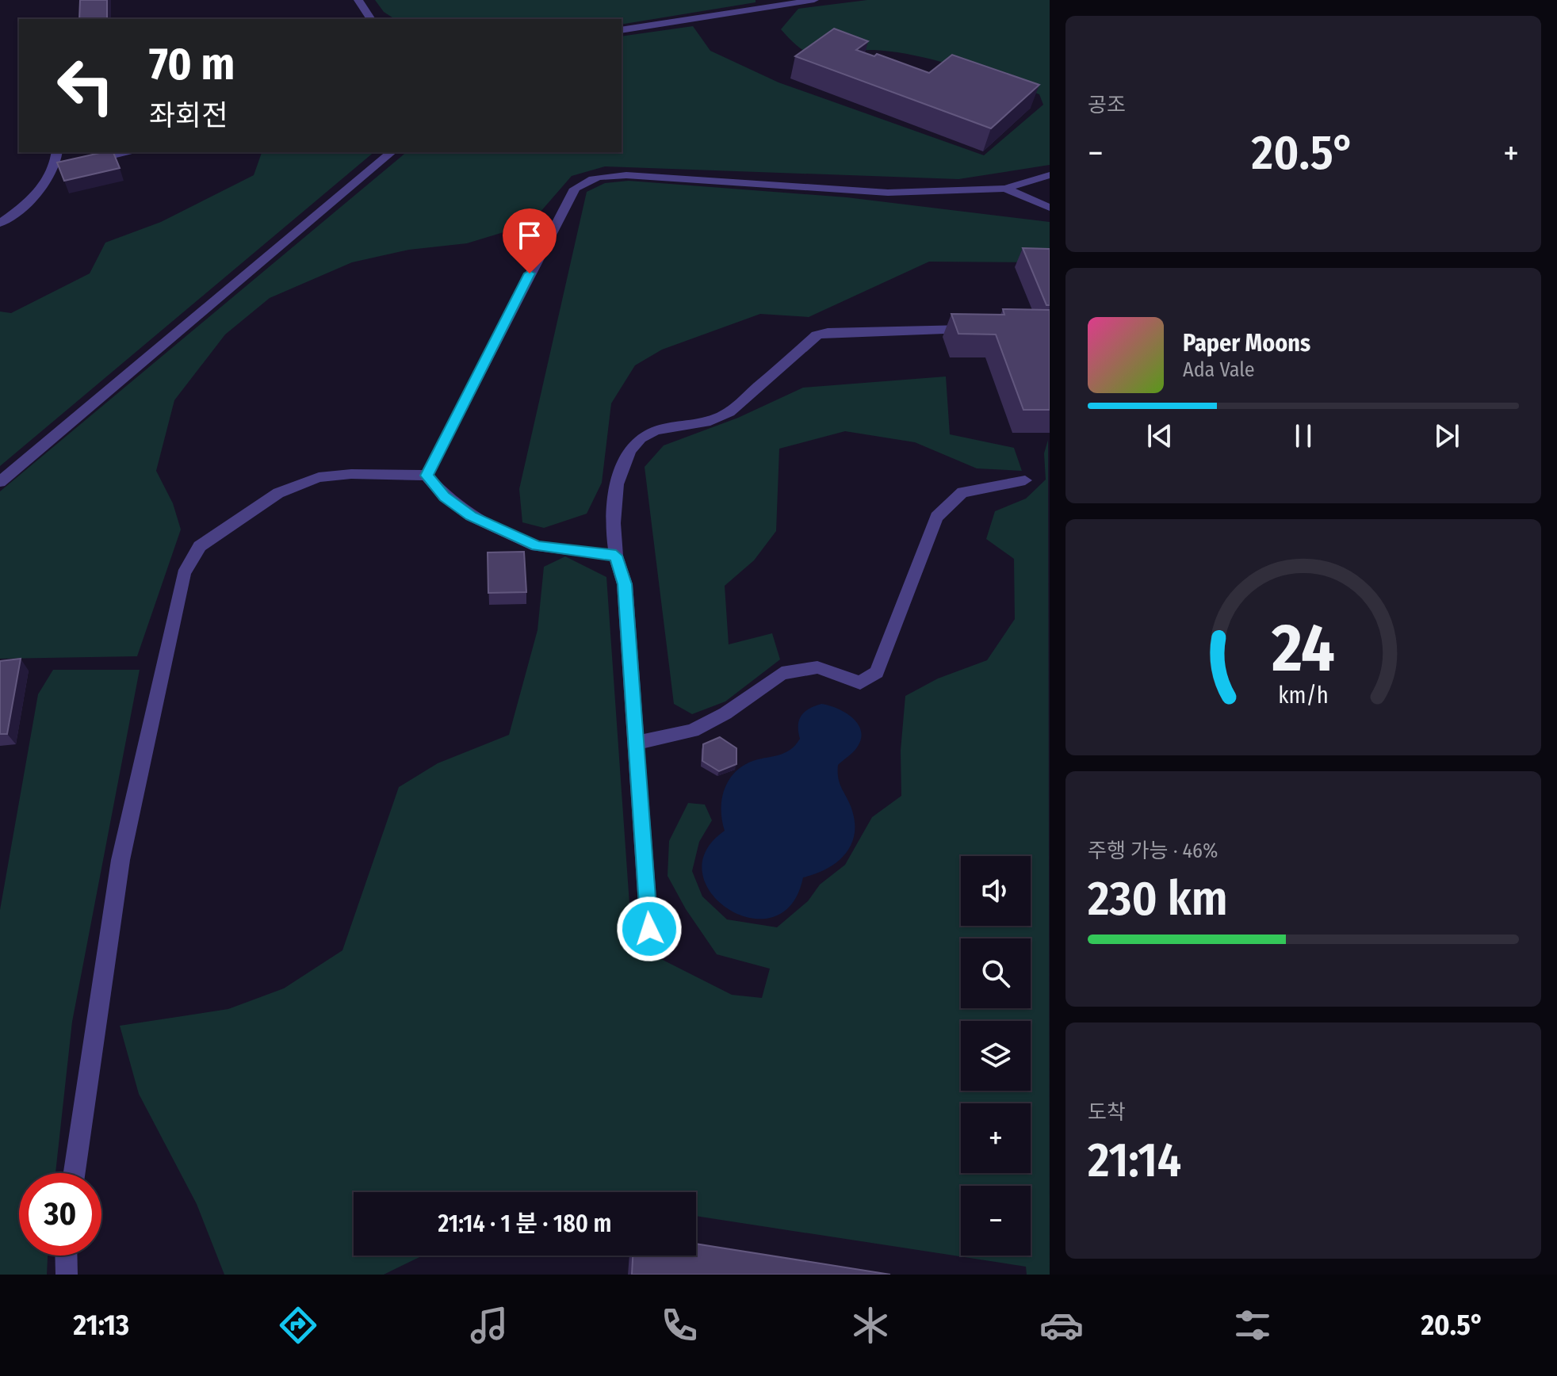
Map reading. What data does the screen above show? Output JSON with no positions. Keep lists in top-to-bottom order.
{
  "page": {
    "tile": [
      "공조",
      ["주행 가능 · 46%", "230 km"],
      ["도착", "21:14"]
    ],
    "turn": ["70 m", "좌회전"],
    "heat": ["−", "20.5°", "+"],
    "song": ["Paper Moons", "Ada Vale"],
    "map_buttons": ["+", "−"],
    "limit": "30",
    "trip": "21:14 · 1 분 · 180 m",
    "tabs": ["21:13", "20.5°"],
    "gauge": ["24", "km/h"]
  }
}
